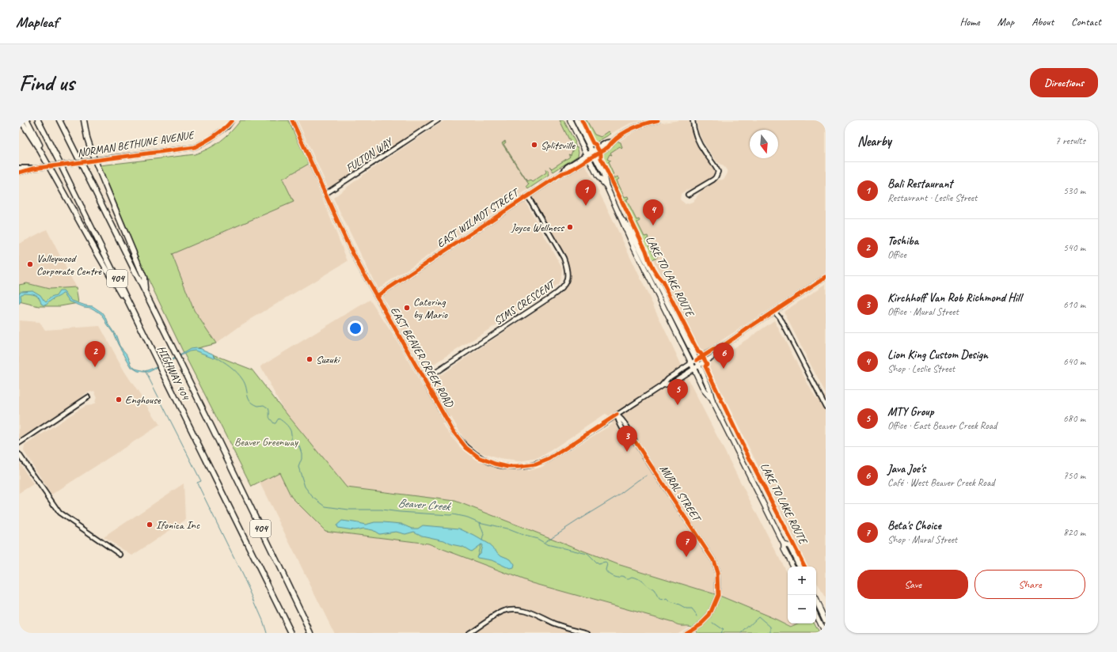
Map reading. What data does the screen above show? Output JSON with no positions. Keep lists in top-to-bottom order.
{
  "streets": {
    "highway": ["404", "HIGHWAY 404"],
    "street": [
      "NORMAN BETHUNE AVENUE",
      "FULTON WAY",
      "EAST WILMOT STREET",
      "SIMS CRESCENT",
      "EAST BEAVER CREEK ROAD",
      "MURAL STREET"
    ],
    "cycle path": ["LAKE TO LAKE ROUTE"]
  },
  "crossings": [
    ["FULTON WAY", "EAST BEAVER CREEK ROAD"],
    ["EAST WILMOT STREET", "SIMS CRESCENT"],
    ["EAST WILMOT STREET", "EAST BEAVER CREEK ROAD"],
    ["SIMS CRESCENT", "EAST BEAVER CREEK ROAD"],
    ["EAST BEAVER CREEK ROAD", "MURAL STREET"]
  ],
  "water": ["Beaver Creek"],
  "parks": ["Beaver Greenway"],
  "places": [
    "Splitsville",
    "Joyce Wellness",
    "Valleywood Corporate Centre",
    "Catering by Mario",
    "Suzuki",
    "Enghouse",
    "Ifonica Inc"
  ],
  "north": "bottom",
  "page": {
    "header": "Mapleaf",
    "nav": [
      "Home",
      "Map",
      "About",
      "Contact"
    ],
    "buttons": [
      "Directions",
      ["Save", "Share"]
    ],
    "title": "Find us",
    "heading": ["Nearby", "7 results"],
    "list": [
      {
        "mark": "1",
        "name": "Bali Restaurant",
        "note": "Restaurant · Leslie Street",
        "value": "530 m"
      },
      {
        "mark": "2",
        "name": "Toshiba",
        "note": "Office",
        "value": "540 m"
      },
      {
        "mark": "3",
        "name": "Kirchhoff Van Rob Richmond Hill",
        "note": "Office · Mural Street",
        "value": "610 m"
      },
      {
        "mark": "4",
        "name": "Lion King Custom Design",
        "note": "Shop · Leslie Street",
        "value": "640 m"
      },
      {
        "mark": "5",
        "name": "MTY Group",
        "note": "Office · East Beaver Creek Road",
        "value": "680 m"
      },
      {
        "mark": "6",
        "name": "Java Joe's",
        "note": "Café · West Beaver Creek Road",
        "value": "750 m"
      },
      {
        "mark": "7",
        "name": "Beta's Choice",
        "note": "Shop · Mural Street",
        "value": "820 m"
      }
    ],
    "pins": [
      "1",
      "4",
      "2",
      "6",
      "5",
      "3",
      "7"
    ],
    "map_buttons": ["+", "−"]
  }
}
